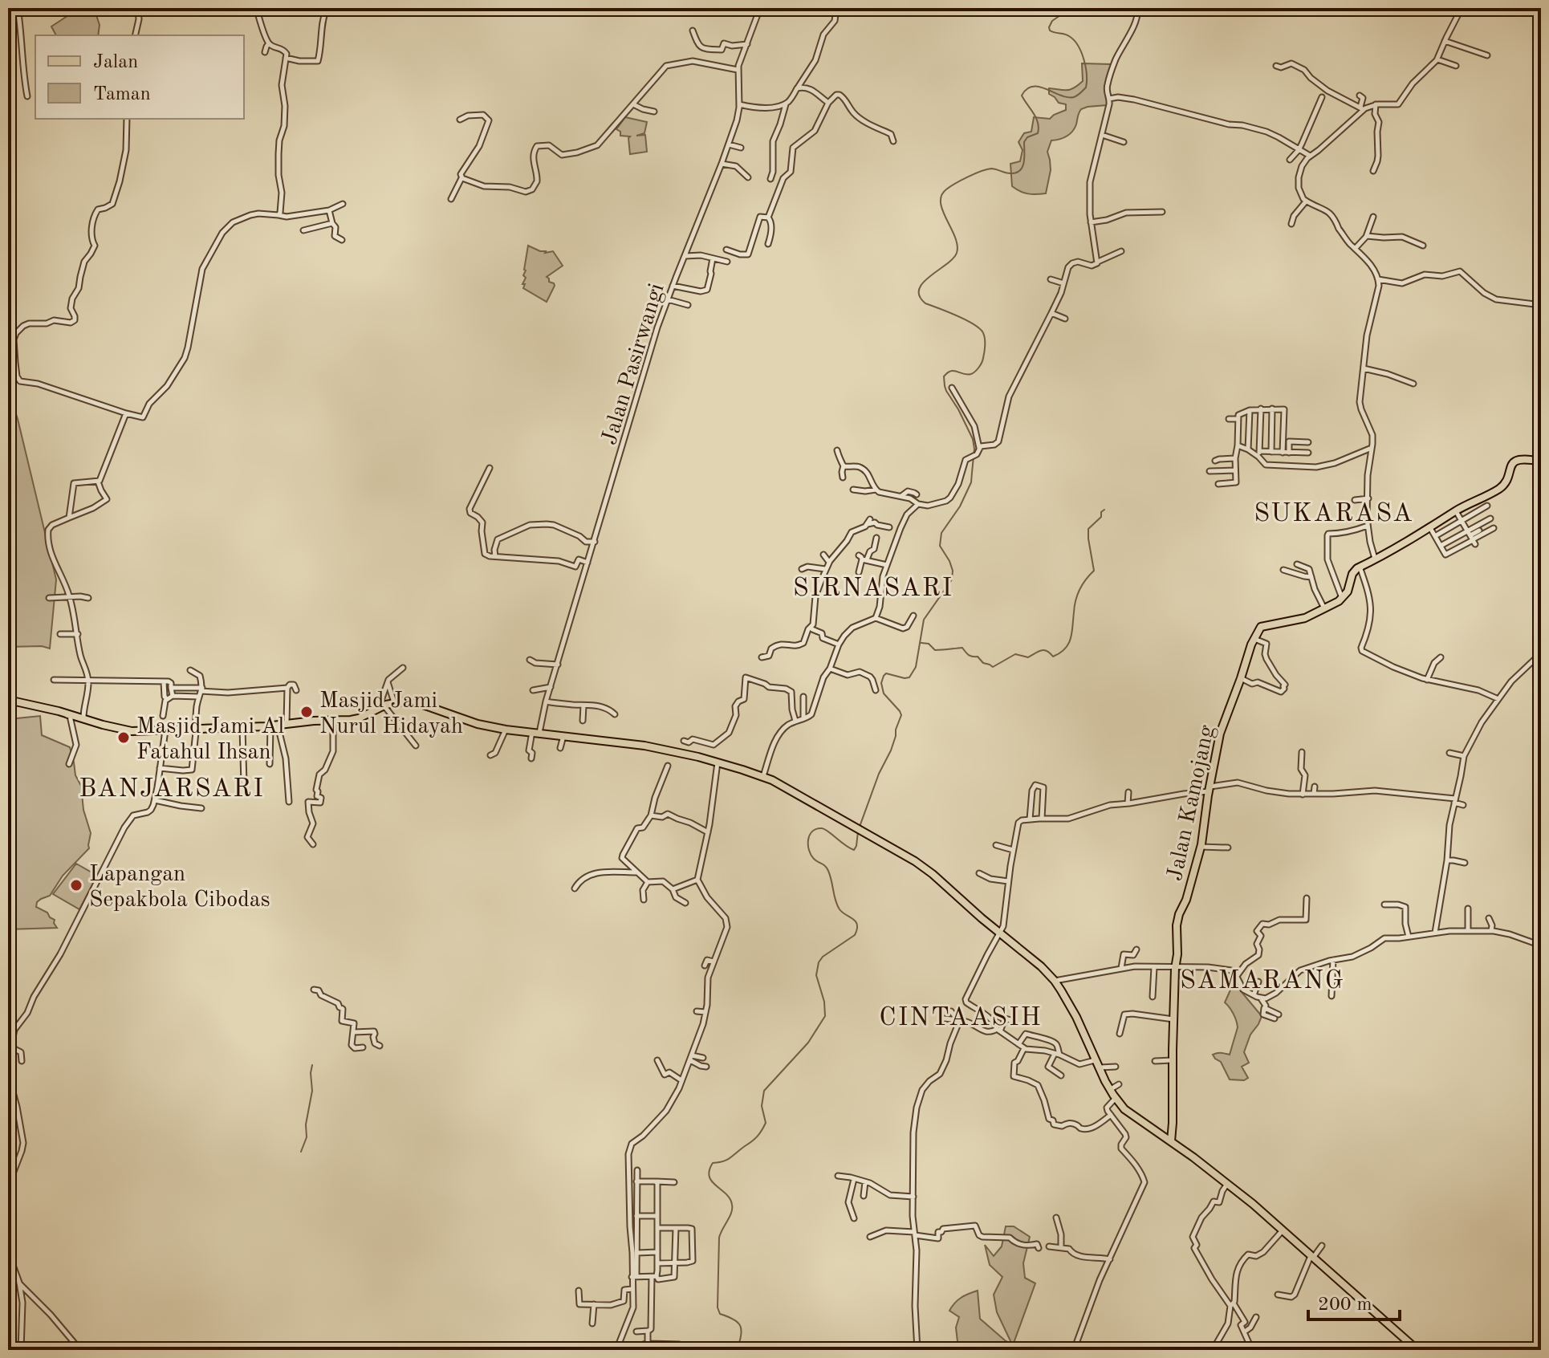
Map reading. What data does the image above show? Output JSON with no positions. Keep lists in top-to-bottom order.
{
  "streets": {
    "main road": ["Jalan Kamojang"],
    "street": ["Jalan Pasirwangi"]
  },
  "districts": [
    "SUKARASA",
    "SIRNASARI",
    "BANJARSARI",
    "SAMARANG",
    "CINTAASIH"
  ],
  "places": ["Masjid Jami Nurul Hidayah", "Masjid Jami Al Fatahul Ihsan", "Lapangan Sepakbola Cibodas"],
  "legend": ["Jalan", "Taman"],
  "scale_bar": "200 m"
}
